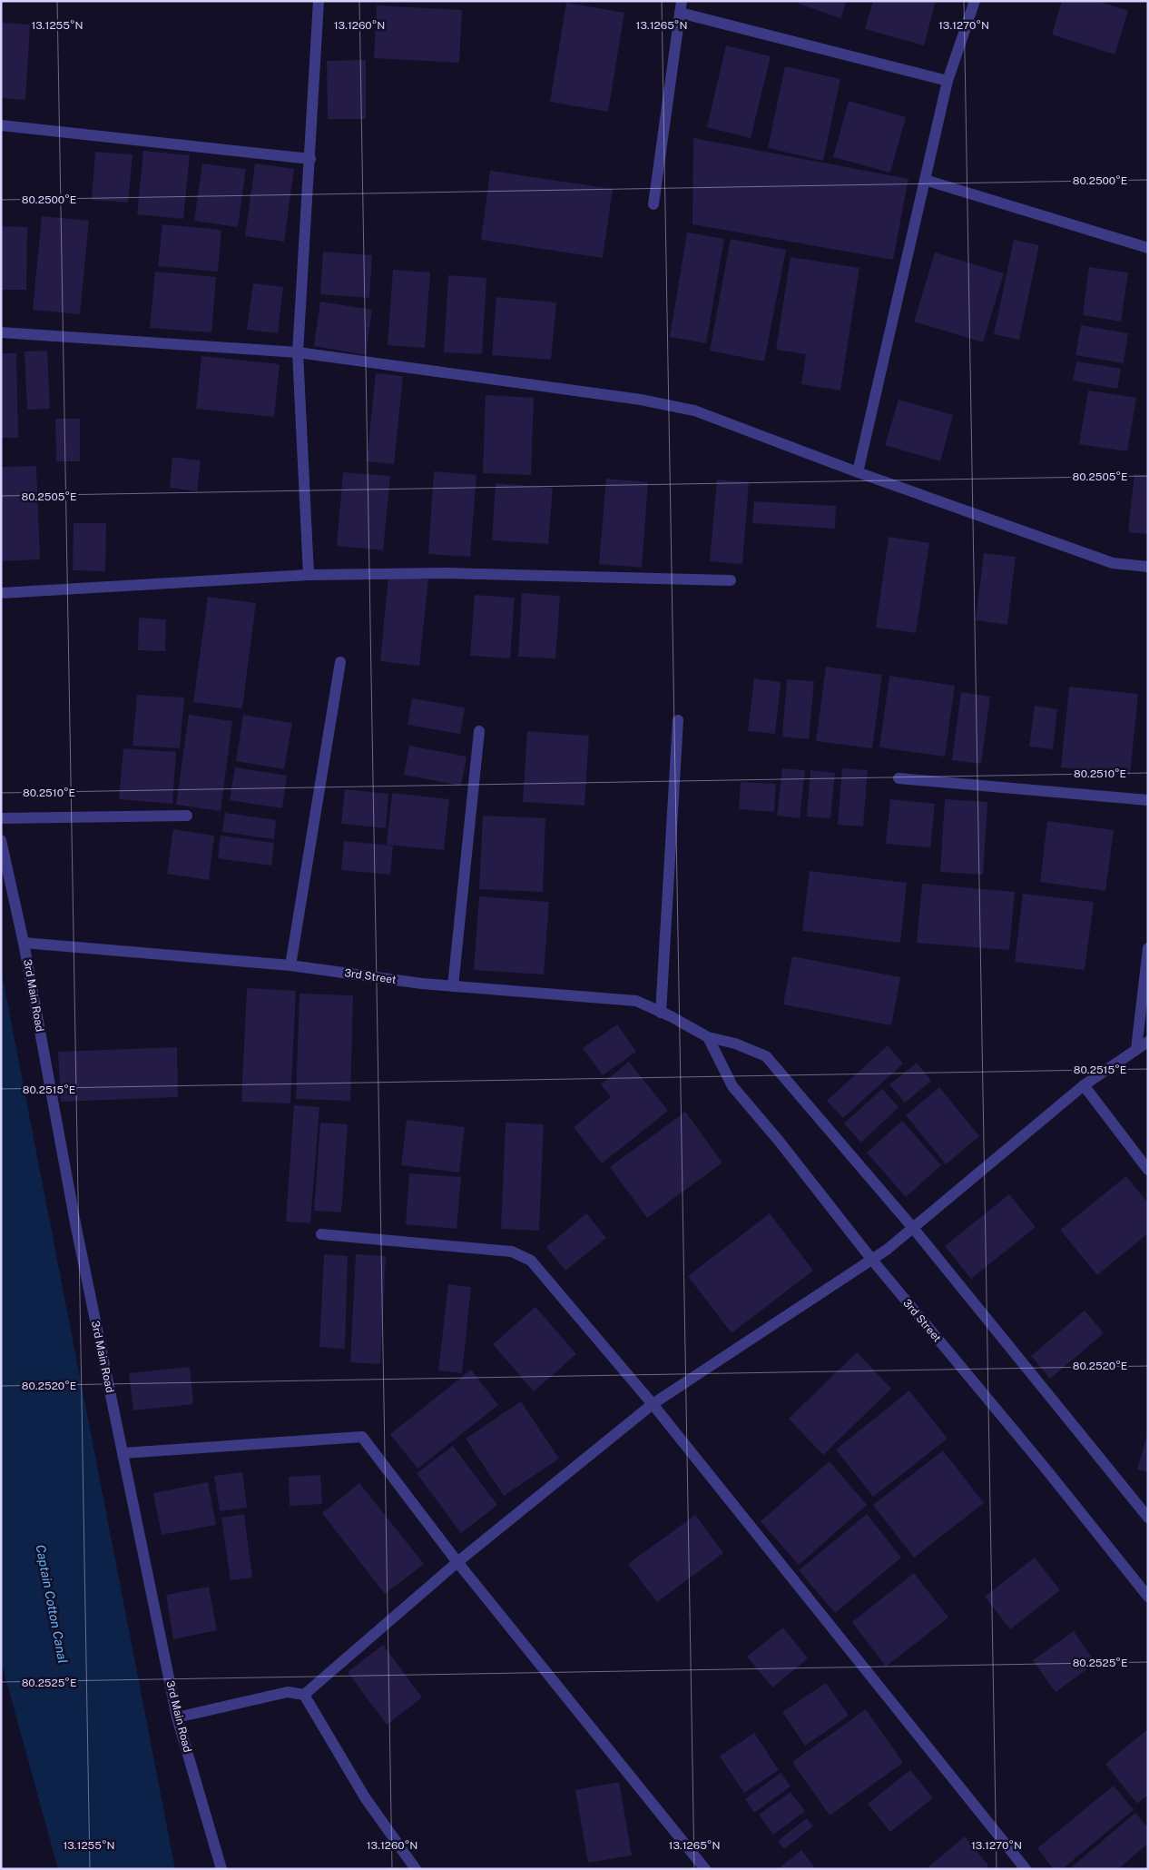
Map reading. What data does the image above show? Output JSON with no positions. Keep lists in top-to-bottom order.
{
  "streets": {
    "street": ["3rd Street", "3rd Main Road"]
  },
  "crossings": [
    ["3rd Street", "3rd Main Road"]
  ],
  "water": ["Captain Cotton Canal"],
  "coordinates": [
    "13.1255°N",
    "13.1260°N",
    "13.1265°N",
    "13.1270°N",
    "80.2500°E",
    "80.2505°E",
    "80.2510°E",
    "80.2515°E",
    "80.2520°E",
    "80.2525°E"
  ]
}
